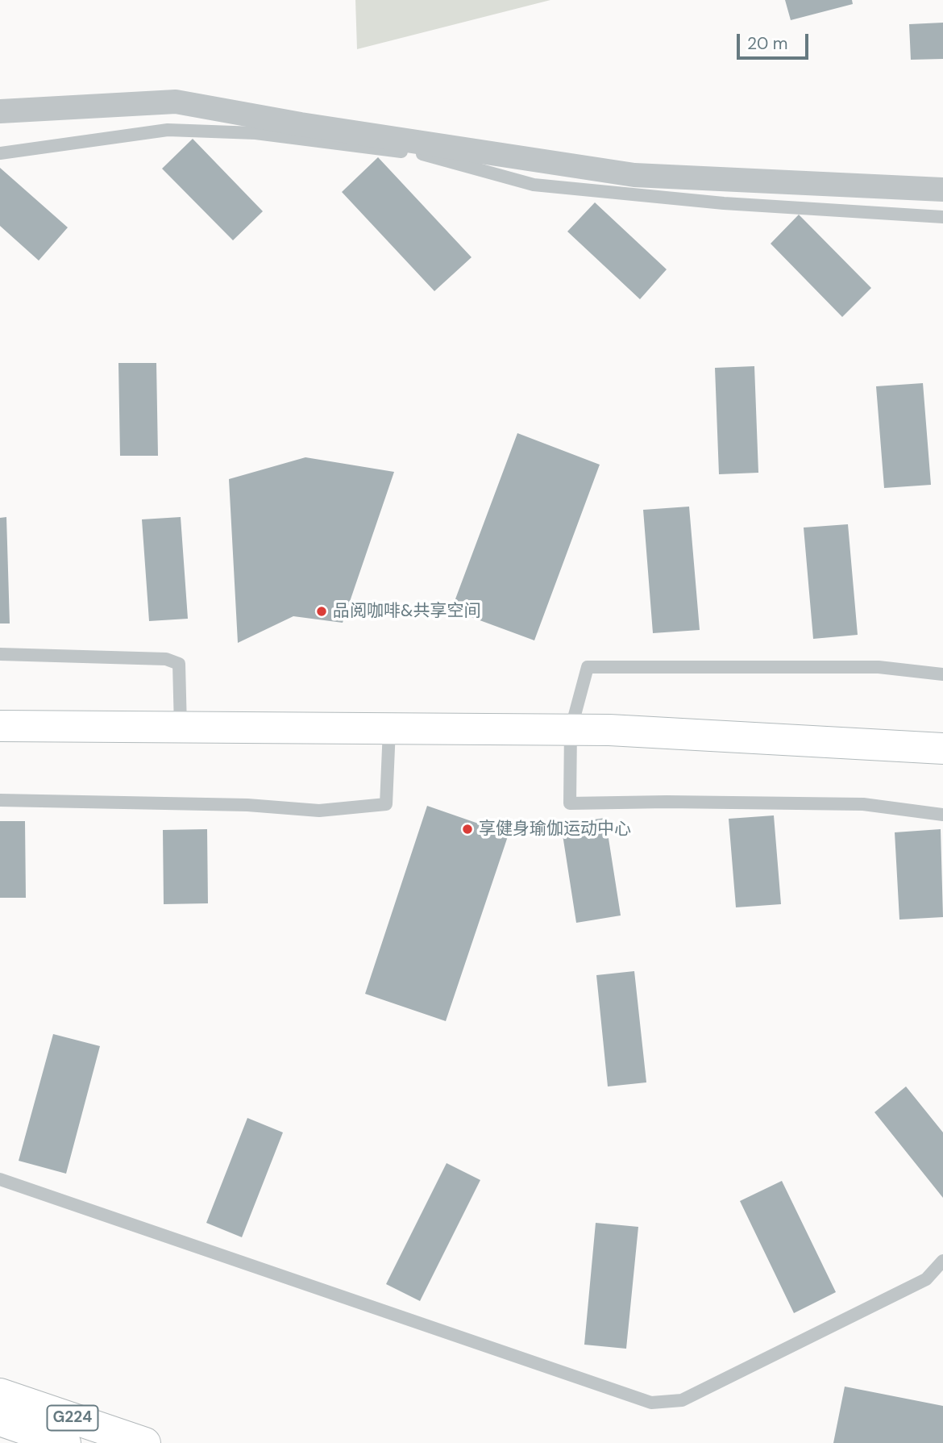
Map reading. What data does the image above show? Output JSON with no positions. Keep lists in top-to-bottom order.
{
  "streets": {
    "main road": ["G224"]
  },
  "places": ["品阅咖啡&共享空间", "享健身瑜伽运动中心"],
  "scale_bar": "20 m"
}
